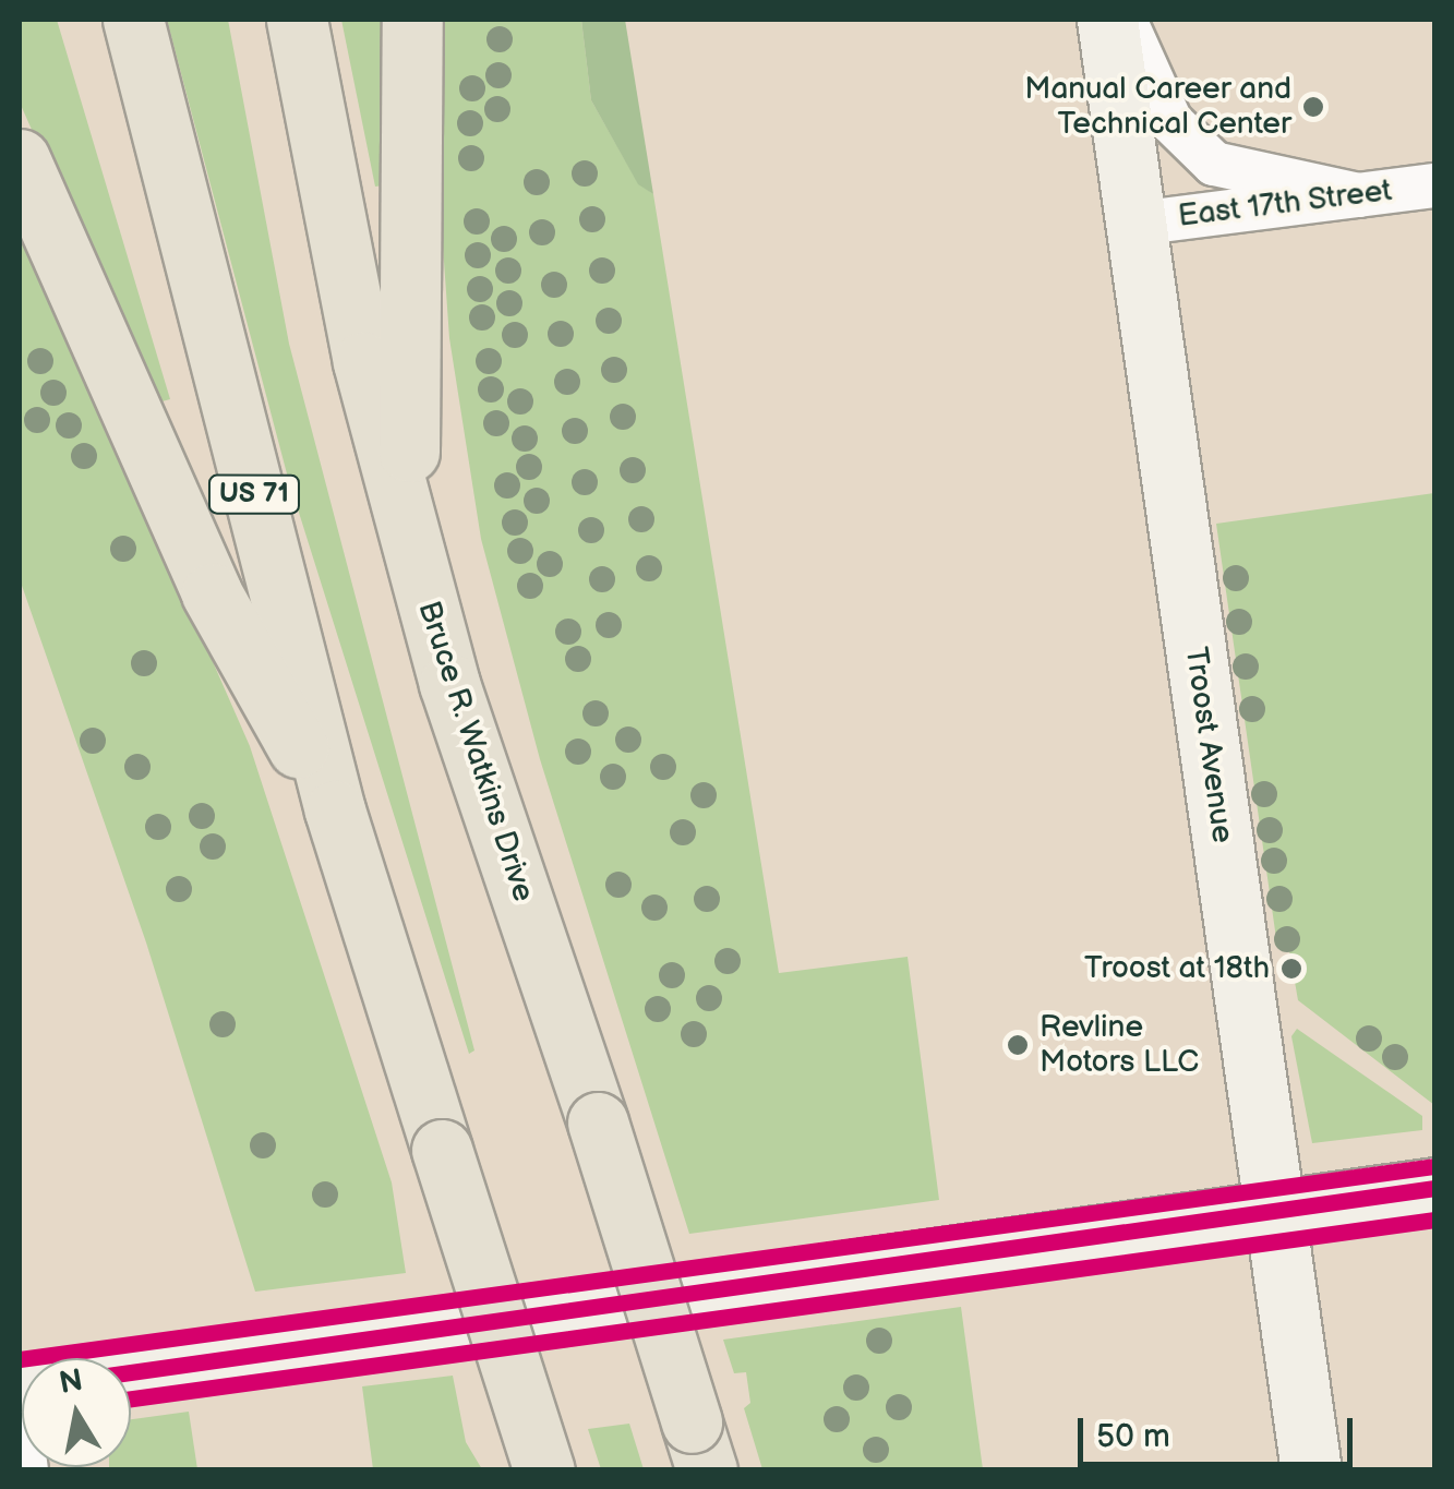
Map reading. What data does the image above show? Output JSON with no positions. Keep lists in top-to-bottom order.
{
  "streets": {
    "highway": ["US 71", "Bruce R. Watkins Drive"],
    "main road": ["Troost Avenue"],
    "street": ["East 17th Street"]
  },
  "crossings": [
    ["East 17th Street", "Troost Avenue"]
  ],
  "places": ["Manual Career and Technical Center", "Troost at 18th", "Revline Motors LLC"],
  "scale_bar": "50 m",
  "north": "top"
}
